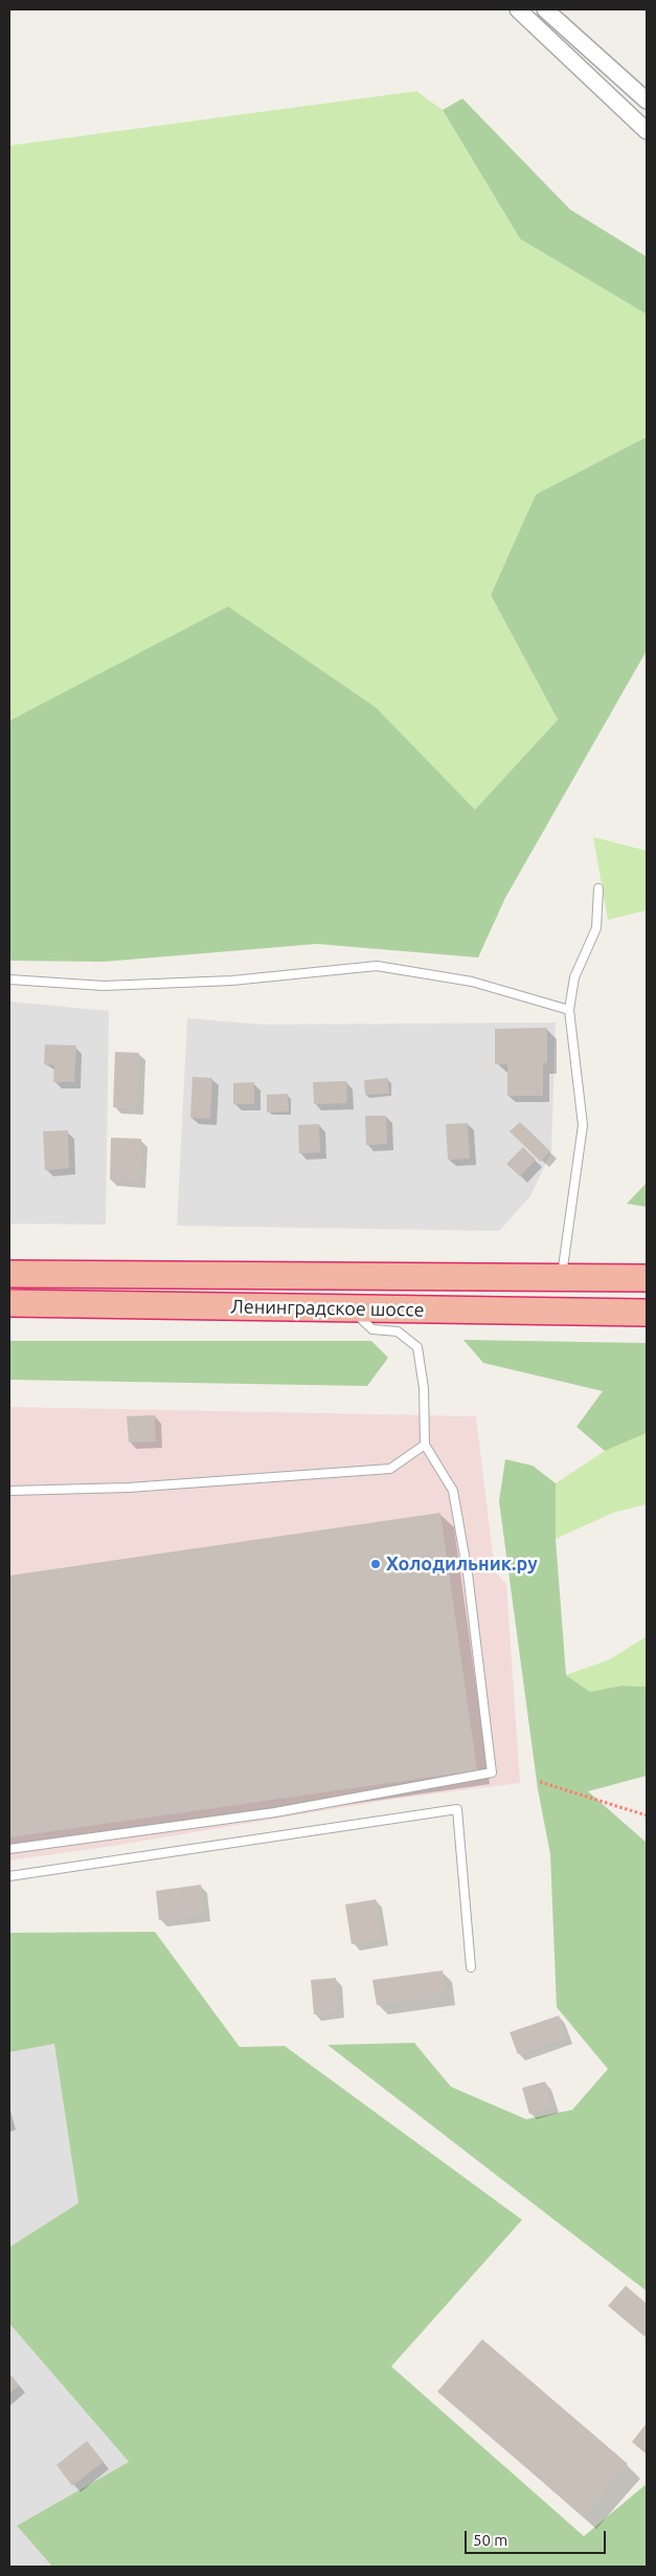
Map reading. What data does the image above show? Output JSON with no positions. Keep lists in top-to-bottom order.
{
  "streets": {
    "highway": ["Ленинградское шоссе"]
  },
  "places": ["Холодильник.ру"],
  "scale_bar": "50 m"
}
